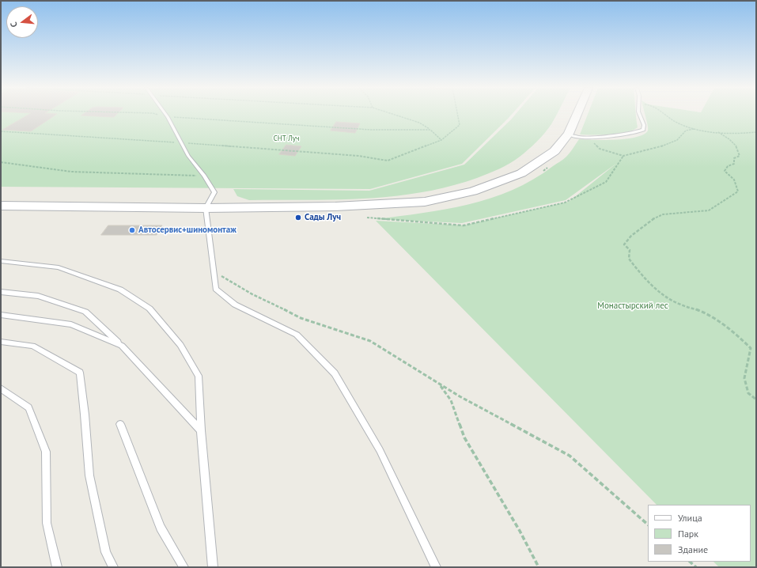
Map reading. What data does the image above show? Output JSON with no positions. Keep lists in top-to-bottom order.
{
  "parks": ["СНТ Луч", "Монастырский лес"],
  "places": ["Сады Луч", "Автосервис+шиномонтаж"],
  "legend": ["Улица", "Парк", "Здание"],
  "north": "left"
}
